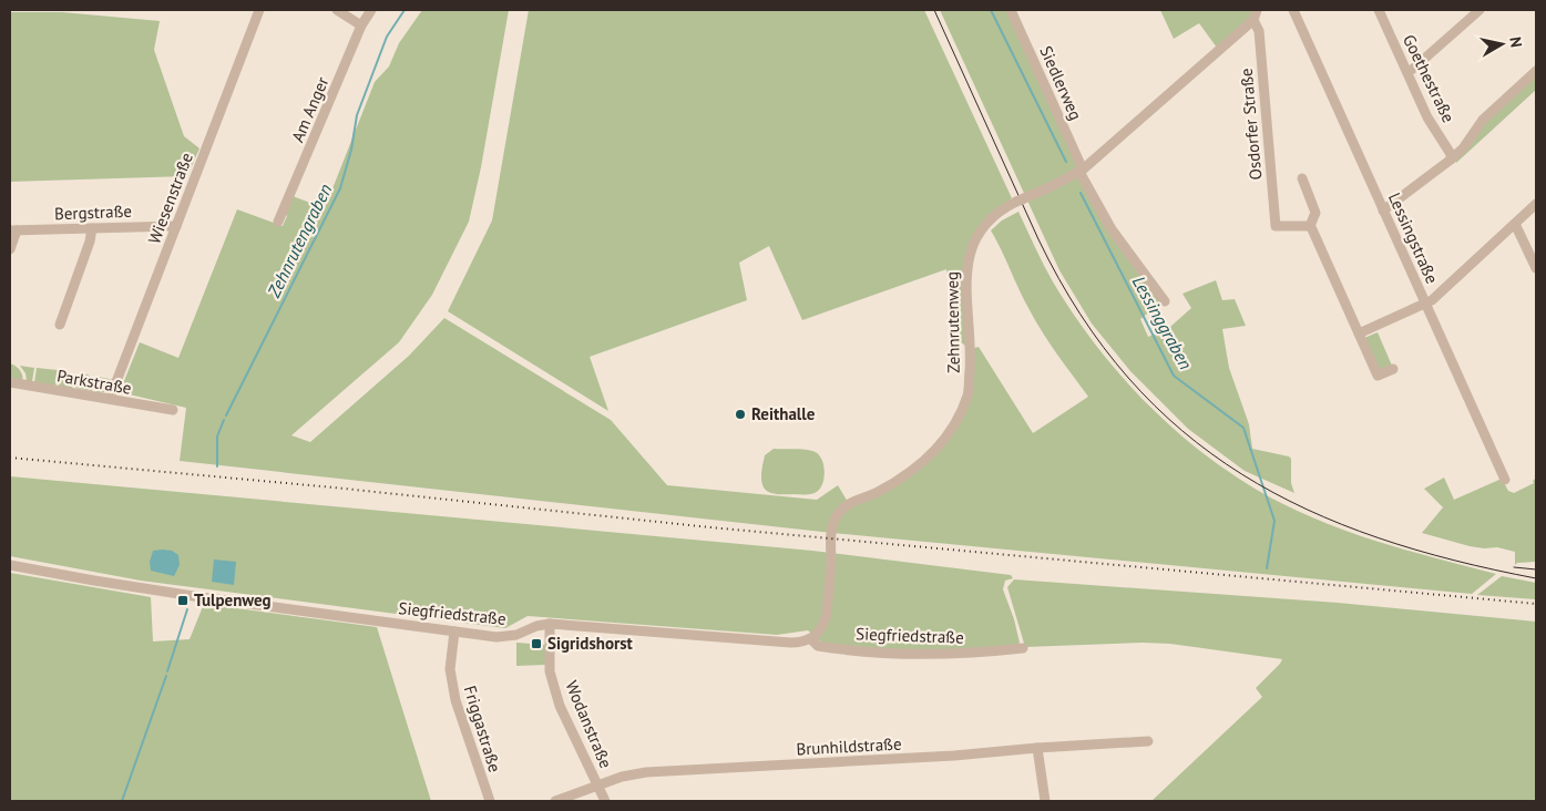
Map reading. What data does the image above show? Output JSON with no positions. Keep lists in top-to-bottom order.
{
  "streets": {
    "street": [
      "Goethestraße",
      "Siedlerweg",
      "Am Anger",
      "Osdorfer Straße",
      "Wiesenstraße",
      "Bergstraße",
      "Lessingstraße",
      "Zehnrutenweg",
      "Parkstraße",
      "Siegfriedstraße",
      "Wodanstraße",
      "Friggastraße",
      "Brunhildstraße"
    ]
  },
  "crossings": [
    ["Siedlerweg", "Zehnrutenweg"],
    ["Osdorfer Straße", "Zehnrutenweg"],
    ["Wiesenstraße", "Bergstraße"],
    ["Wiesenstraße", "Parkstraße"],
    ["Zehnrutenweg", "Siegfriedstraße"],
    ["Siegfriedstraße", "Wodanstraße"],
    ["Siegfriedstraße", "Friggastraße"],
    ["Wodanstraße", "Brunhildstraße"]
  ],
  "water": ["Zehnrutengraben", "Lessinggraben"],
  "places": {
    "other": ["Reithalle"],
    "transit": ["Tulpenweg", "Sigridshorst"]
  },
  "north": "right"
}
